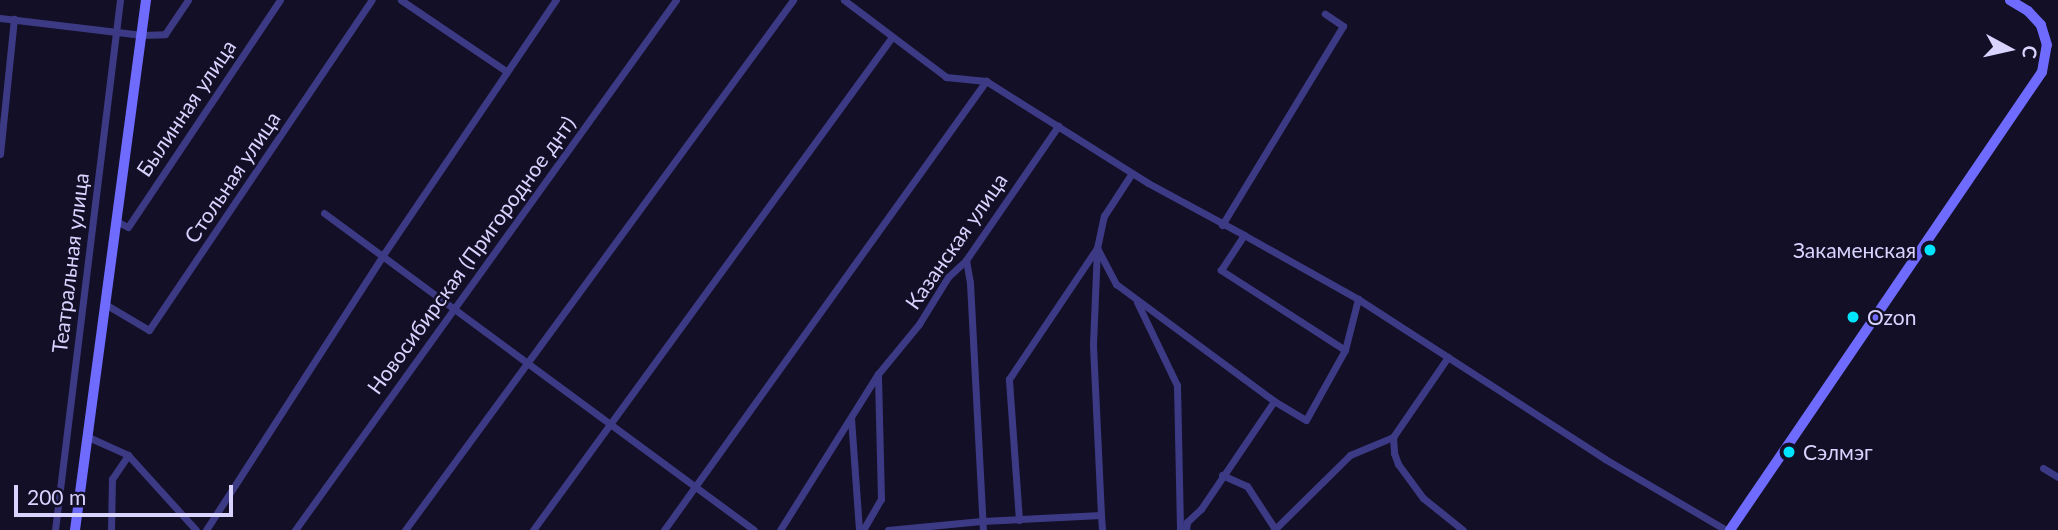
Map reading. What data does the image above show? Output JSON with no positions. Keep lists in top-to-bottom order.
{
  "streets": {
    "street": [
      "Былинная улица",
      "Стольная улица",
      "Казанская улица",
      "Новосибирская (Пригородное днт)",
      "Театральная улица"
    ]
  },
  "places": ["Закаменская", "Ozon", "Сэлмэг"],
  "scale_bar": "200 m",
  "north": "right"
}
